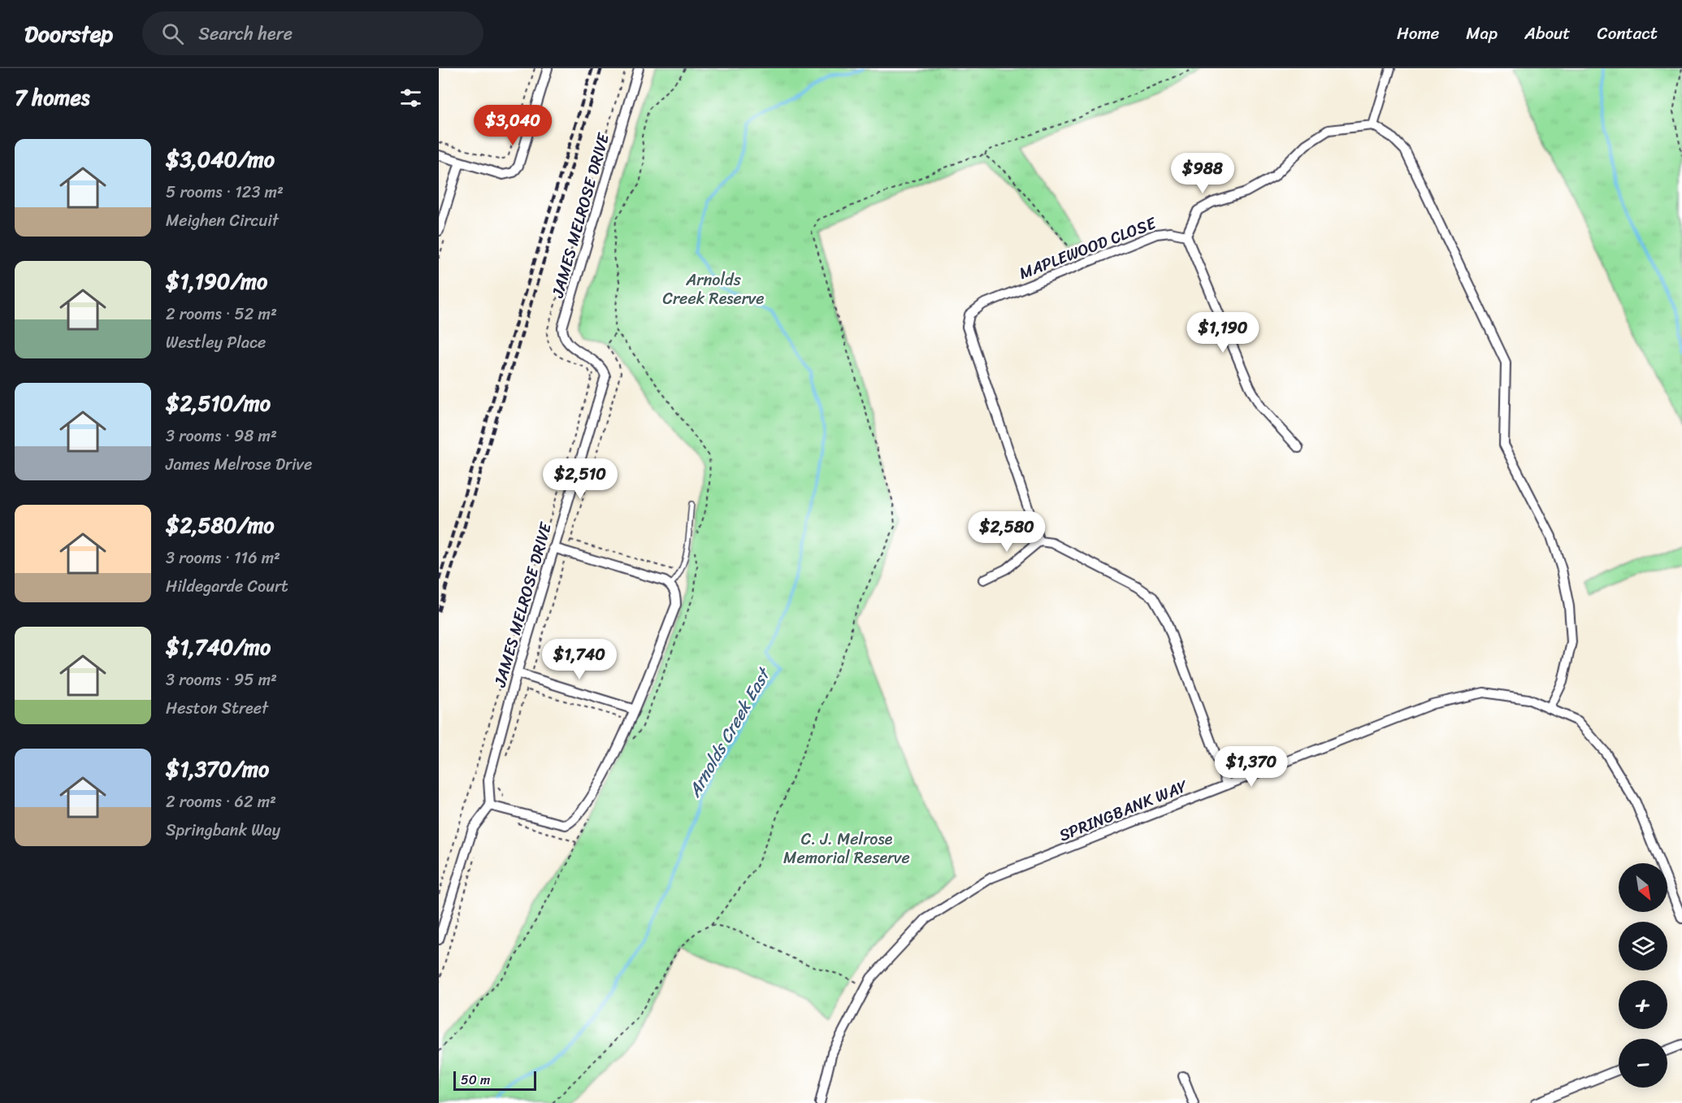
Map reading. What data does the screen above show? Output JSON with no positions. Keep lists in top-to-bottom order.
{
  "streets": {
    "street": ["JAMES MELROSE DRIVE", "MAPLEWOOD CLOSE", "SPRINGBANK WAY"]
  },
  "water": ["Arnolds Creek East"],
  "parks": ["Arnolds Creek Reserve", "C. J. Melrose Memorial Reserve"],
  "scale_bar": "50 m",
  "north": "bottom right",
  "page": {
    "header": "Doorstep",
    "search": "Search here",
    "nav": [
      "Home",
      "Map",
      "About",
      "Contact"
    ],
    "heading": "7 homes",
    "price": [
      "$3,040",
      "$988",
      "$1,190",
      "$2,510",
      "$2,580",
      "$1,740",
      "$1,370"
    ],
    "list": [
      {
        "name": "$3,040/mo",
        "note": "5 rooms · 123 m² · Meighen Circuit"
      },
      {
        "name": "$1,190/mo",
        "note": "2 rooms · 52 m² · Westley Place"
      },
      {
        "name": "$2,510/mo",
        "note": "3 rooms · 98 m² · James Melrose Drive"
      },
      {
        "name": "$2,580/mo",
        "note": "3 rooms · 116 m² · Hildegarde Court"
      },
      {
        "name": "$1,740/mo",
        "note": "3 rooms · 95 m² · Heston Street"
      },
      {
        "name": "$1,370/mo",
        "note": "2 rooms · 62 m² · Springbank Way"
      }
    ],
    "map_buttons": ["+", "−"],
    "scale": "50 m"
  }
}
